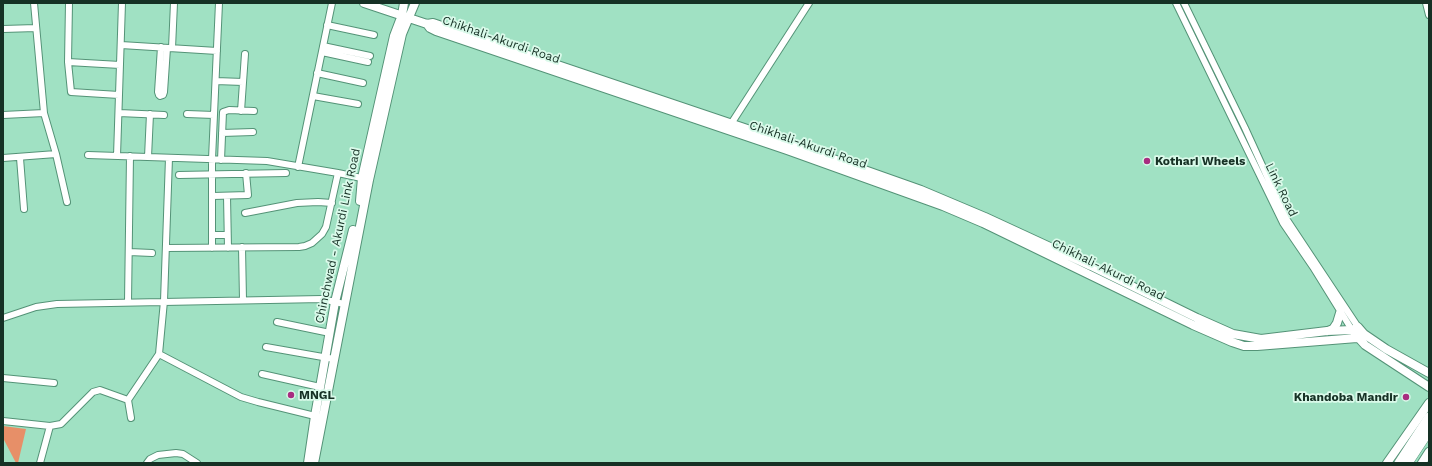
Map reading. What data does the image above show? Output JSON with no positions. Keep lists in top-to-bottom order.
{
  "streets": {
    "main road": ["Chikhali-Akurdi Road", "Link Road", "Chinchwad - Akurdi Link Road"]
  },
  "crossings": [
    ["Chikhali-Akurdi Road", "Link Road"],
    ["Chikhali-Akurdi Road", "Chinchwad - Akurdi Link Road"]
  ],
  "places": ["Kothari Wheels", "MNGL", "Khandoba Mandir"]
}
